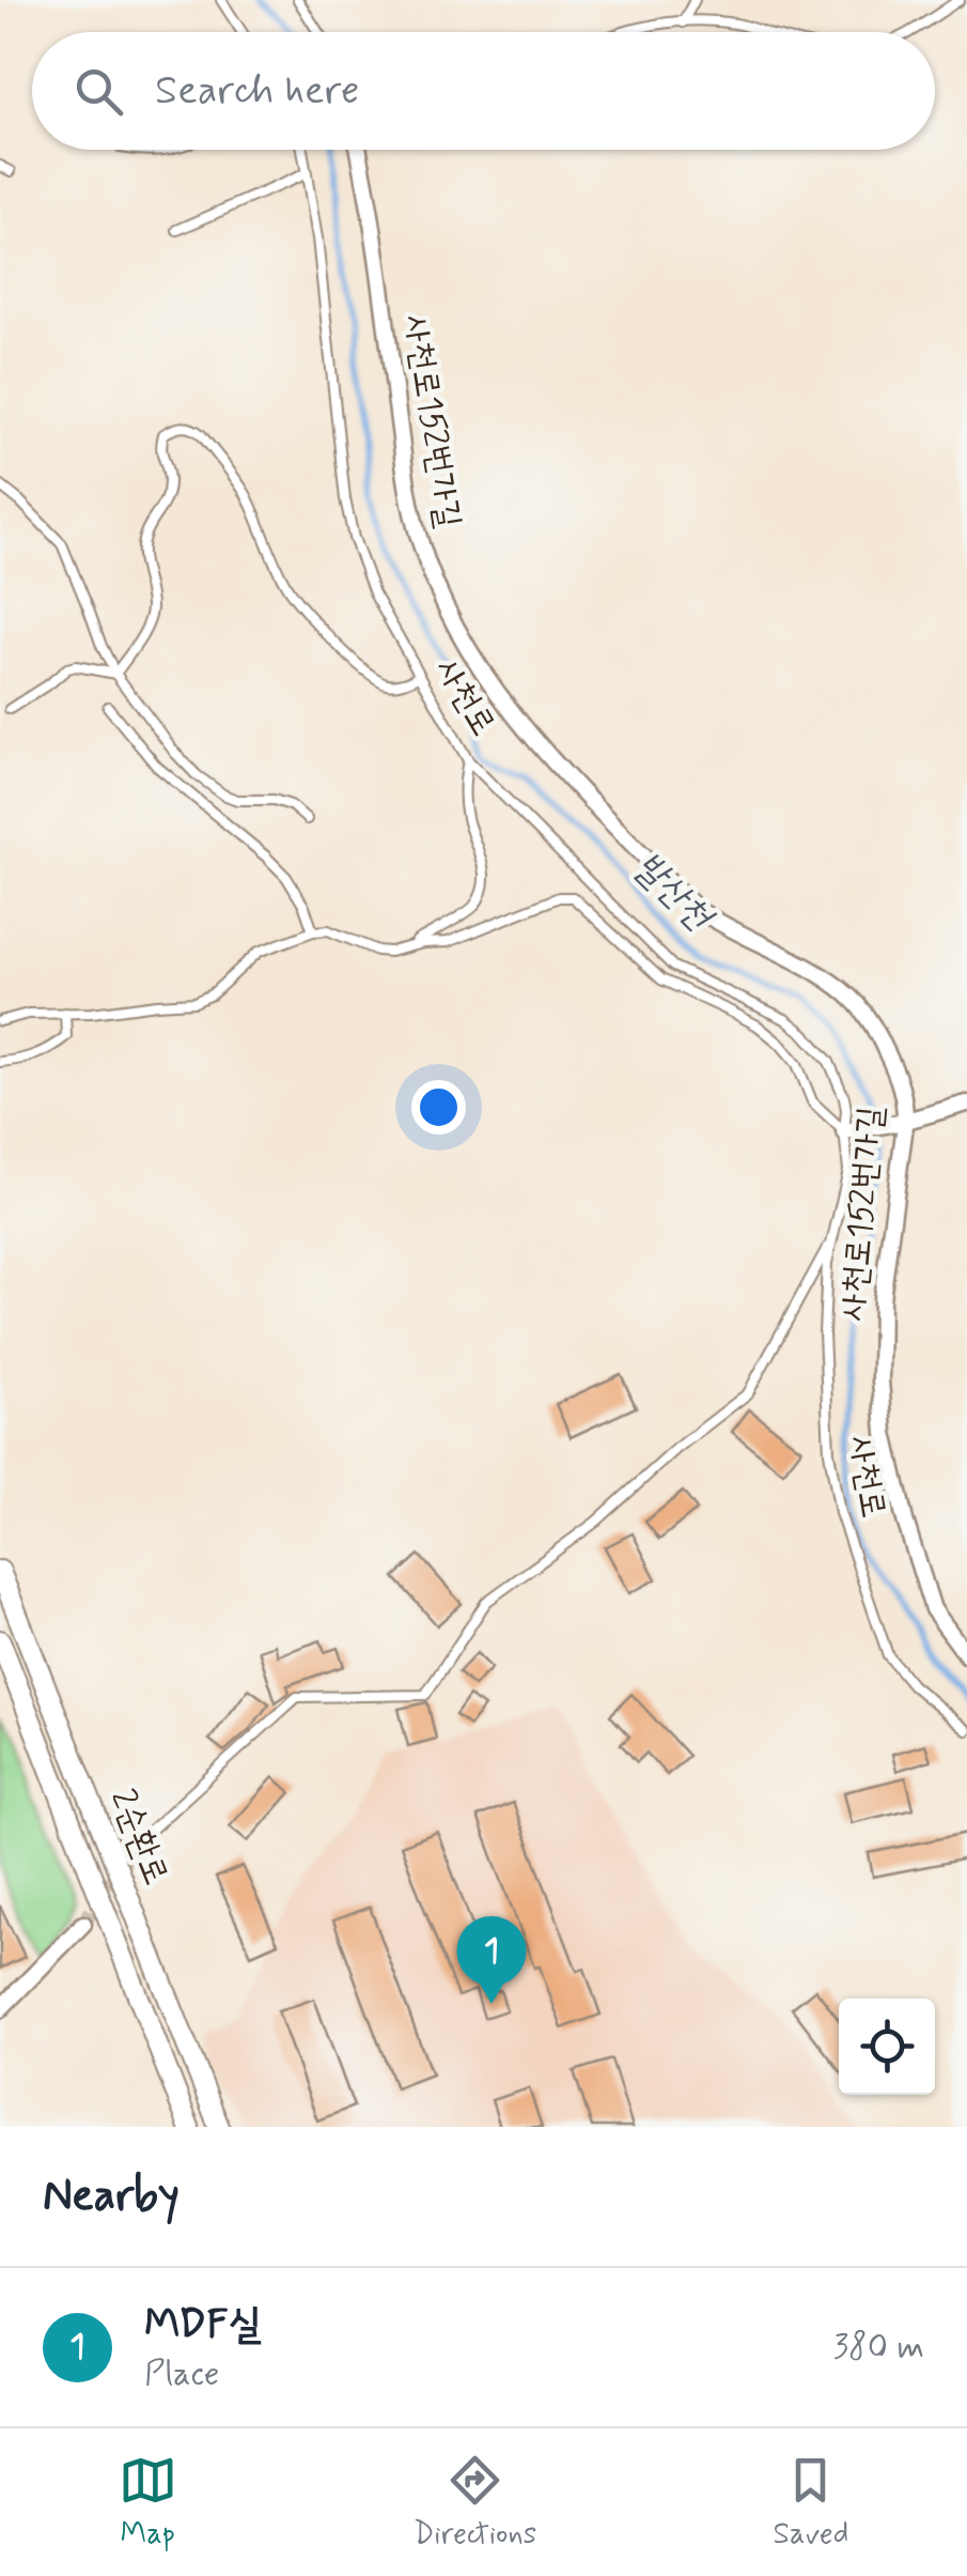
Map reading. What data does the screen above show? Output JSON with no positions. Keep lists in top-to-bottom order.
{
  "streets": {
    "street": ["사천로152번가길", "2순환로"],
    "lane": ["사천로"]
  },
  "water": ["발산천"],
  "page": {
    "search": "Search here",
    "pins": "1",
    "heading": "Nearby",
    "list": [
      {
        "mark": "1",
        "name": "MDF실",
        "note": "Place",
        "value": "380 m"
      }
    ],
    "nav": ["Map", "Directions", "Saved"]
  }
}
